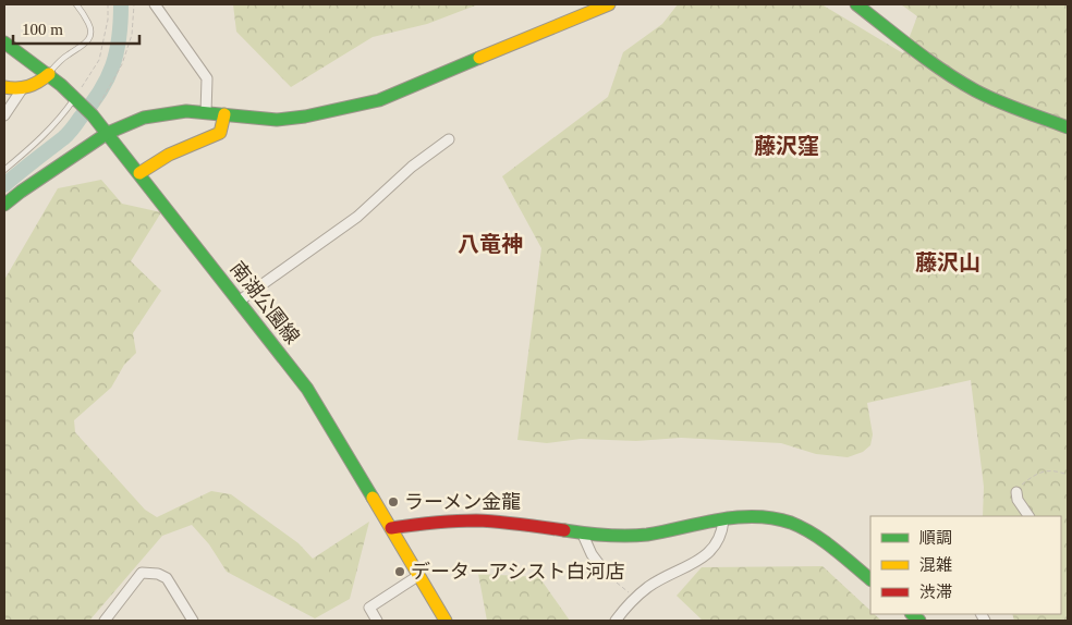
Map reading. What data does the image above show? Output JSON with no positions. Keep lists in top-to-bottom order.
{
  "streets": {
    "street": ["南湖公園線"]
  },
  "districts": ["藤沢窪", "八竜神", "藤沢山"],
  "places": ["ラーメン金龍", "データーアシスト白河店"],
  "legend": ["順調", "混雑", "渋滞"],
  "scale_bar": "100 m"
}
